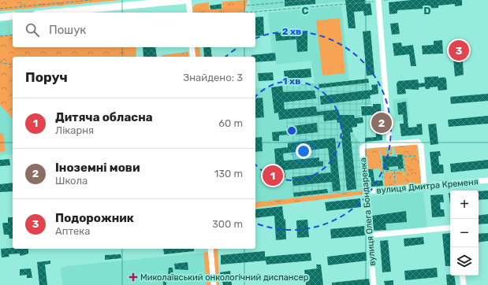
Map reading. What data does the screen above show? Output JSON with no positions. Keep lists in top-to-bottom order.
{
  "streets": {
    "street": ["вулиця Дмитра Кременя", "вулиця Олега Бондаренка"]
  },
  "crossings": [
    ["вулиця Дмитра Кременя", "вулиця Олега Бондаренка"]
  ],
  "places": {
    "health": ["Миколаївський онкологічний диспансер"]
  },
  "page": {
    "search": "Пошук",
    "pins": ["3", "2", "1"],
    "heading": ["Поруч", "Знайдено: 3"],
    "list": [
      {
        "mark": "1",
        "name": "Дитяча обласна",
        "note": "Лікарня",
        "value": "60 m"
      },
      {
        "mark": "2",
        "name": "Іноземні мови",
        "note": "Школа",
        "value": "130 m"
      },
      {
        "mark": "3",
        "name": "Подорожник",
        "note": "Аптека",
        "value": "300 m"
      }
    ],
    "map_buttons": ["+", "−"]
  },
  "grid": {
    "columns": ["C", "D"]
  },
  "rings": ["2 хв", "1 хв"]
}
